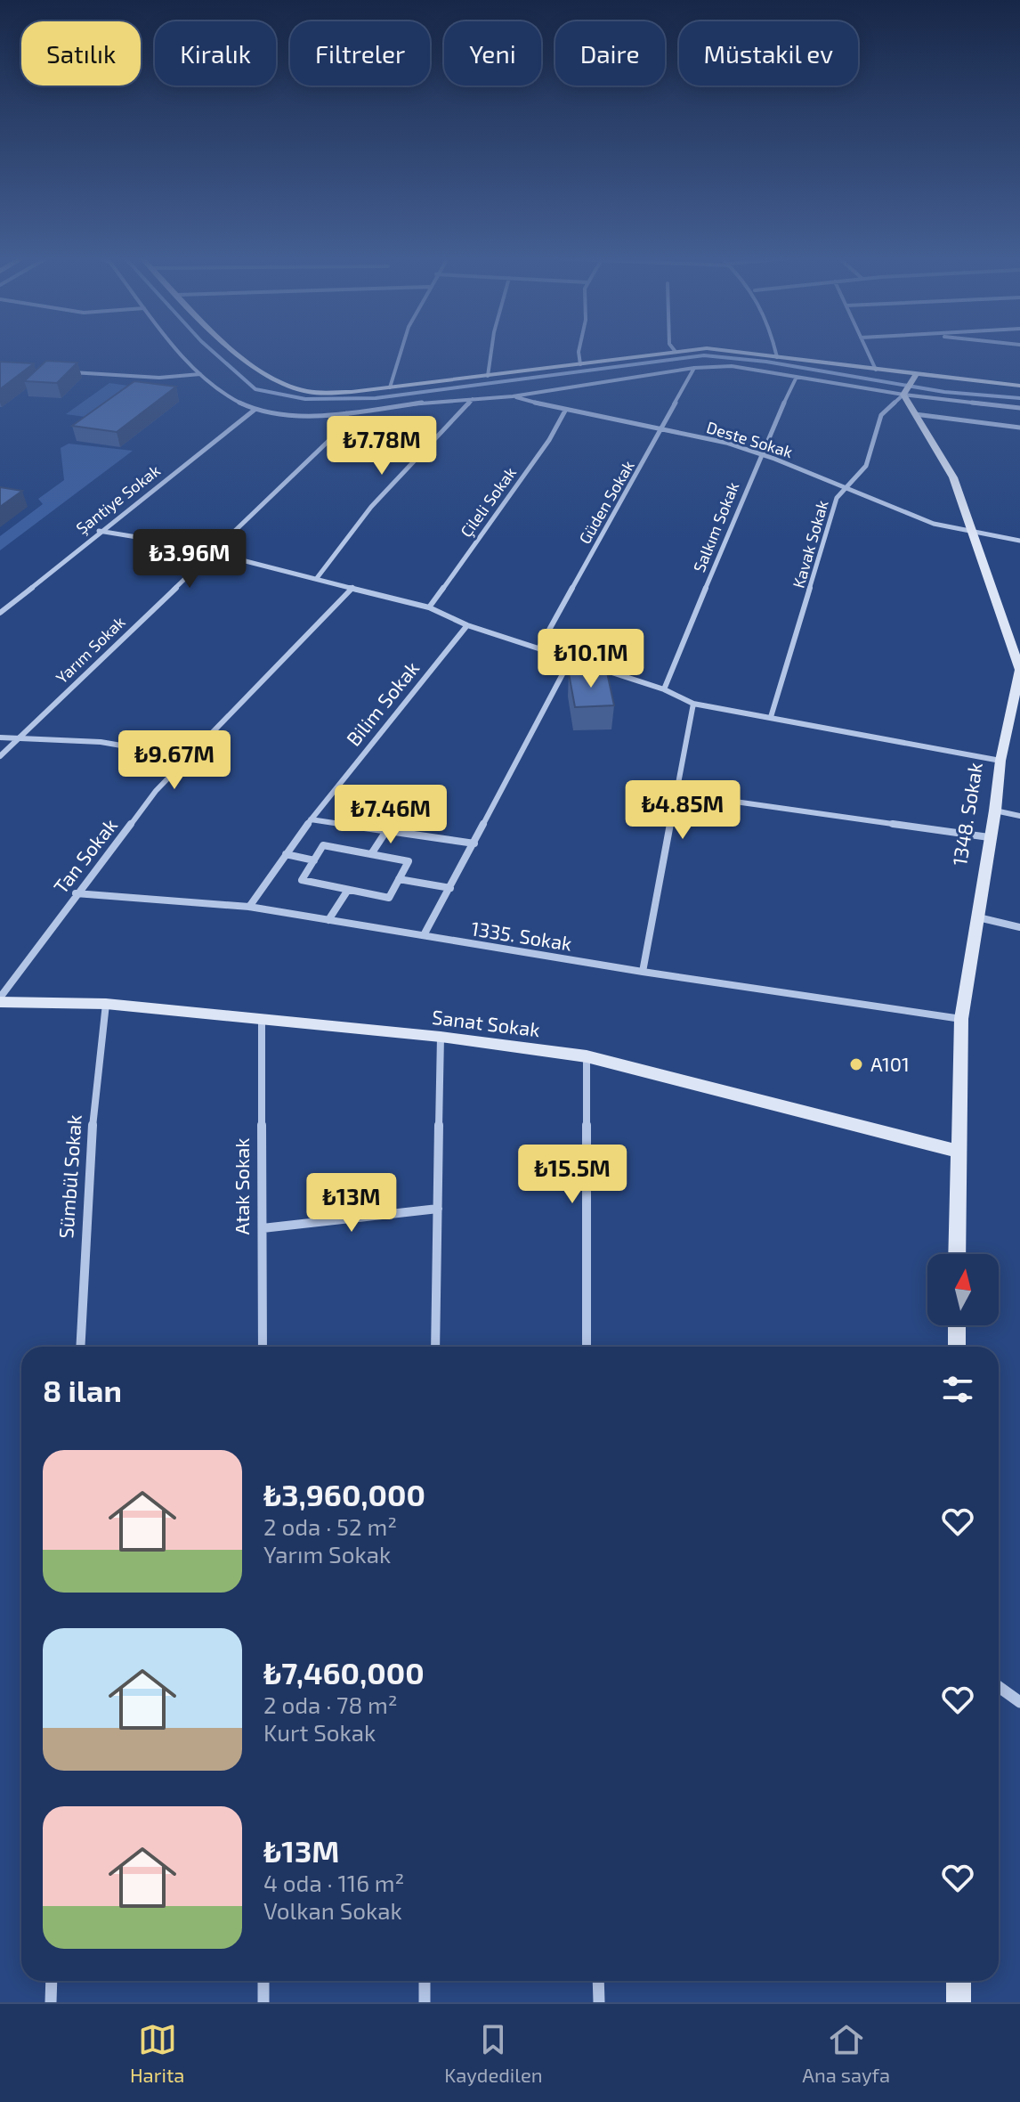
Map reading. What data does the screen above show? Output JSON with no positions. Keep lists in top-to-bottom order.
{
  "streets": {
    "street": [
      "Deste Sokak",
      "Şantiye Sokak",
      "Çileli Sokak",
      "Güden Sokak",
      "Salkım Sokak",
      "Kavak Sokak",
      "Yarım Sokak",
      "Bilim Sokak",
      "1348. Sokak",
      "Tan Sokak",
      "1335. Sokak",
      "Sanat Sokak",
      "Sümbül Sokak",
      "Atak Sokak"
    ]
  },
  "crossings": [
    ["Deste Sokak", "Çileli Sokak"],
    ["Deste Sokak", "Güden Sokak"],
    ["Deste Sokak", "Salkım Sokak"],
    ["Deste Sokak", "Kavak Sokak"],
    ["Deste Sokak", "1348. Sokak"],
    ["Kavak Sokak", "1348. Sokak"],
    ["Bilim Sokak", "1335. Sokak"],
    ["1348. Sokak", "1335. Sokak"],
    ["1348. Sokak", "Sanat Sokak"],
    ["Tan Sokak", "1335. Sokak"],
    ["Tan Sokak", "Sanat Sokak"],
    ["Sanat Sokak", "Sümbül Sokak"],
    ["Sanat Sokak", "Atak Sokak"]
  ],
  "places": ["A101"],
  "north": "top",
  "page": {
    "chip": [
      "Satılık",
      "Kiralık",
      "Filtreler",
      "Yeni",
      "Daire",
      "Müstakil ev"
    ],
    "price": [
      "₺7.78M",
      "₺3.96M",
      "₺10.1M",
      "₺9.67M",
      "₺4.85M",
      "₺7.46M",
      "₺15.5M",
      "₺13M"
    ],
    "heading": "8 ilan",
    "list": [
      {
        "name": "₺3,960,000",
        "note": "2 oda · 52 m² · Yarım Sokak"
      },
      {
        "name": "₺7,460,000",
        "note": "2 oda · 78 m² · Kurt Sokak"
      },
      {
        "name": "₺13M",
        "note": "4 oda · 116 m² · Volkan Sokak"
      }
    ],
    "tabs": ["Harita", "Kaydedilen", "Ana sayfa"]
  }
}
